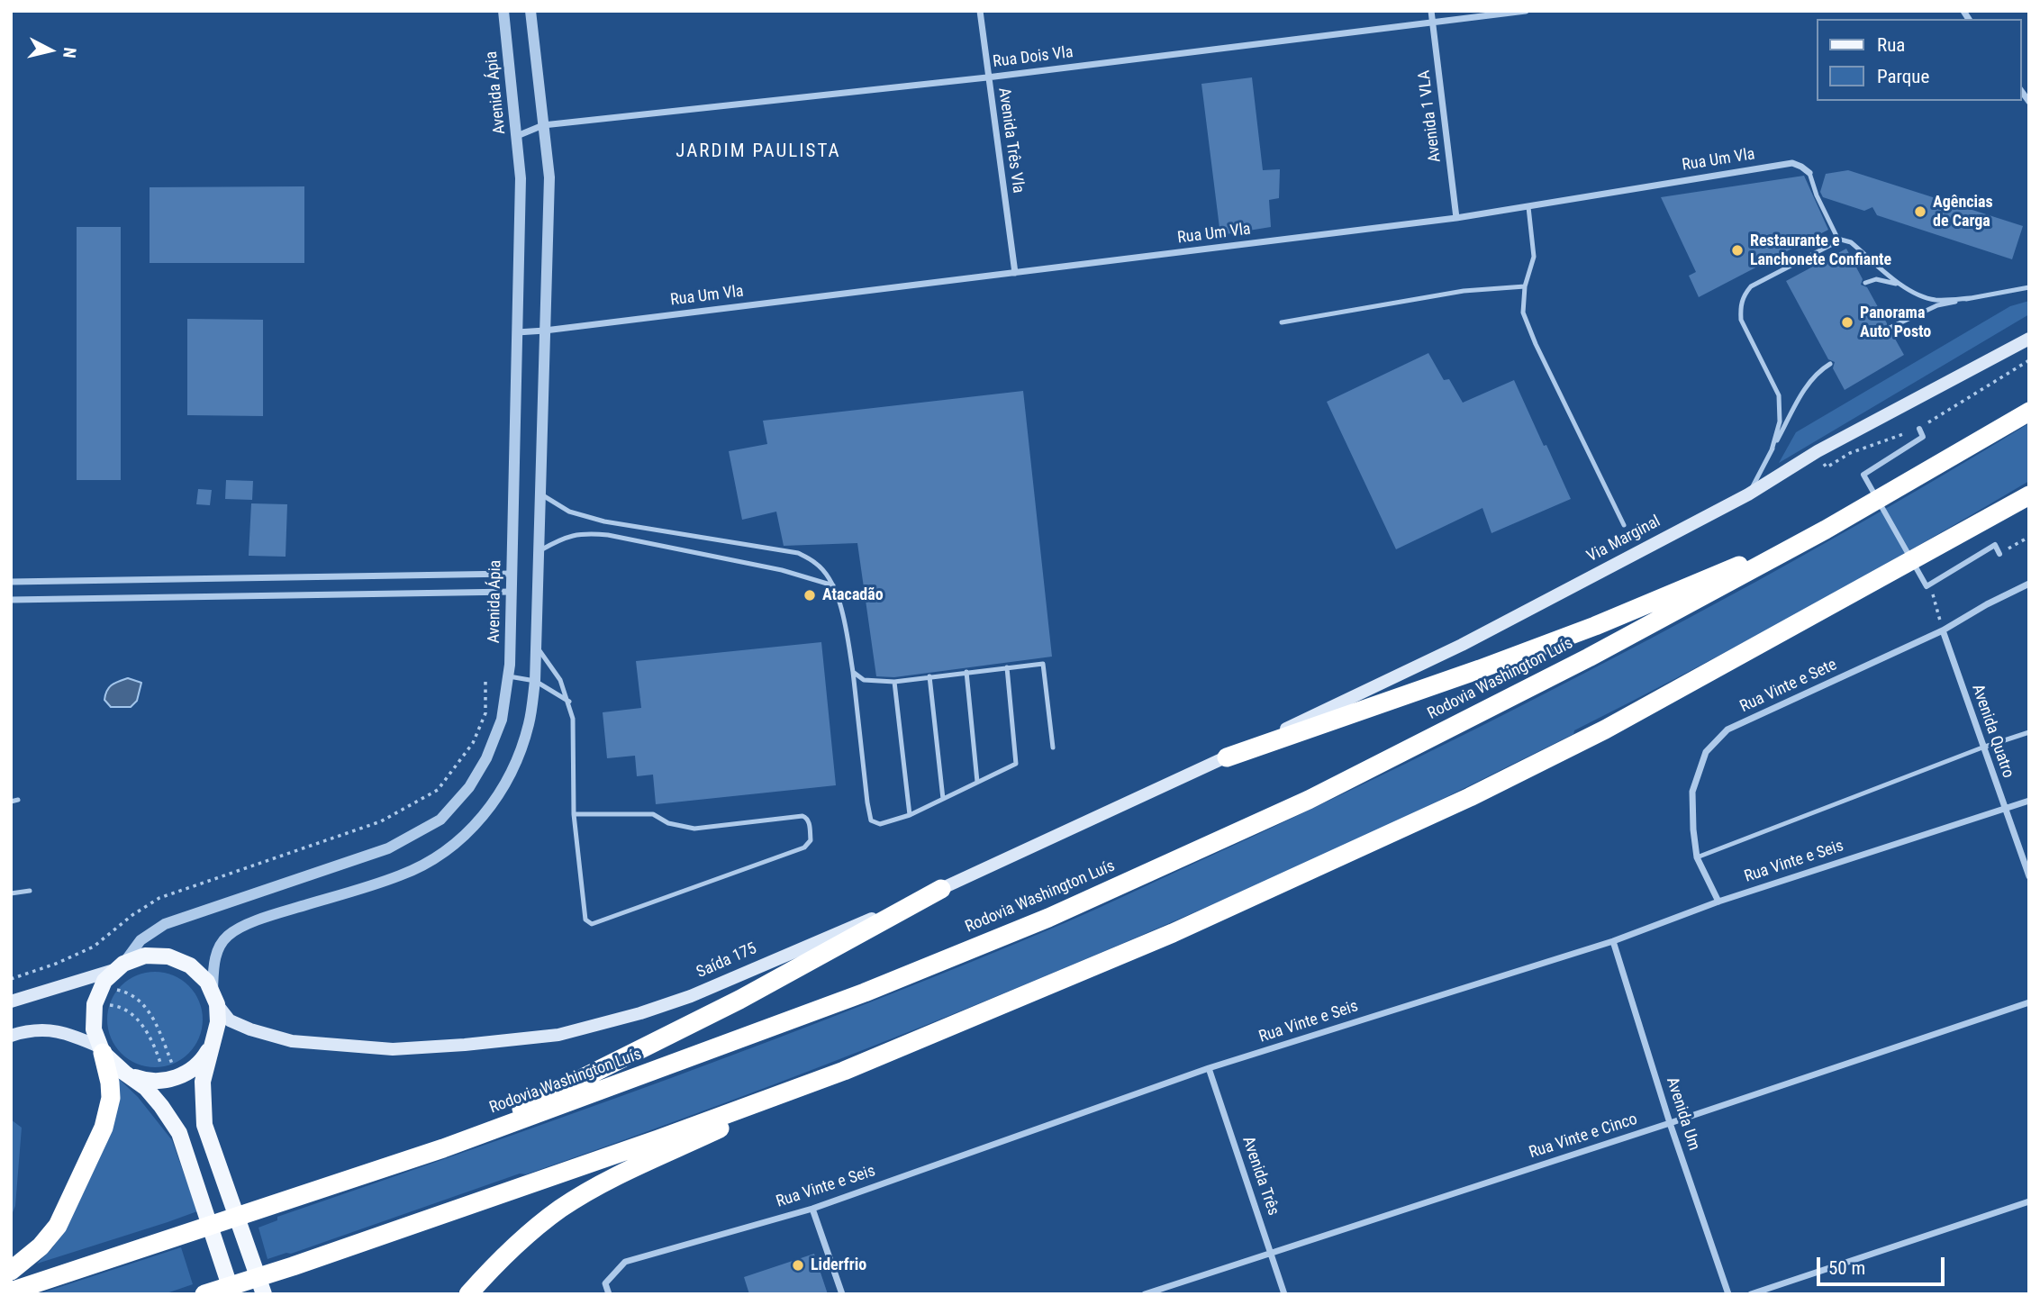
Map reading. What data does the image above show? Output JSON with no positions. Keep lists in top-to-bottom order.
{
  "streets": {
    "highway": ["Rodovia Washington Luís"],
    "main road": ["Via Marginal", "Saída 175"],
    "street": [
      "Rua Dois Vla",
      "Avenida Ápia",
      "Avenida 1 VLA",
      "Avenida Três Vla",
      "Rua Um Vla",
      "Rua Vinte e Sete",
      "Avenida Quatro",
      "Rua Vinte e Seis",
      "Avenida Um",
      "Rua Vinte e Cinco",
      "Avenida Três"
    ]
  },
  "crossings": [
    ["Rua Dois Vla", "Avenida Ápia"],
    ["Rua Dois Vla", "Avenida 1 VLA"],
    ["Rua Dois Vla", "Avenida Três Vla"],
    ["Avenida Ápia", "Rua Um Vla"],
    ["Avenida Ápia", "Saída 175"],
    ["Avenida 1 VLA", "Rua Um Vla"],
    ["Avenida Três Vla", "Rua Um Vla"],
    ["Via Marginal", "Saída 175"],
    ["Rua Vinte e Sete", "Avenida Quatro"],
    ["Rua Vinte e Sete", "Rua Vinte e Seis"],
    ["Avenida Quatro", "Rua Vinte e Seis"],
    ["Rua Vinte e Seis", "Avenida Um"],
    ["Rua Vinte e Seis", "Avenida Três"],
    ["Avenida Um", "Rua Vinte e Cinco"],
    ["Rua Vinte e Cinco", "Avenida Três"]
  ],
  "districts": ["JARDIM PAULISTA"],
  "places": [
    "Agências de Carga",
    "Restaurante e Lanchonete Confiante",
    "Panorama Auto Posto",
    "Atacadão",
    "Liderfrio"
  ],
  "legend": ["Rua", "Parque"],
  "scale_bar": "50 m",
  "north": "right"
}
